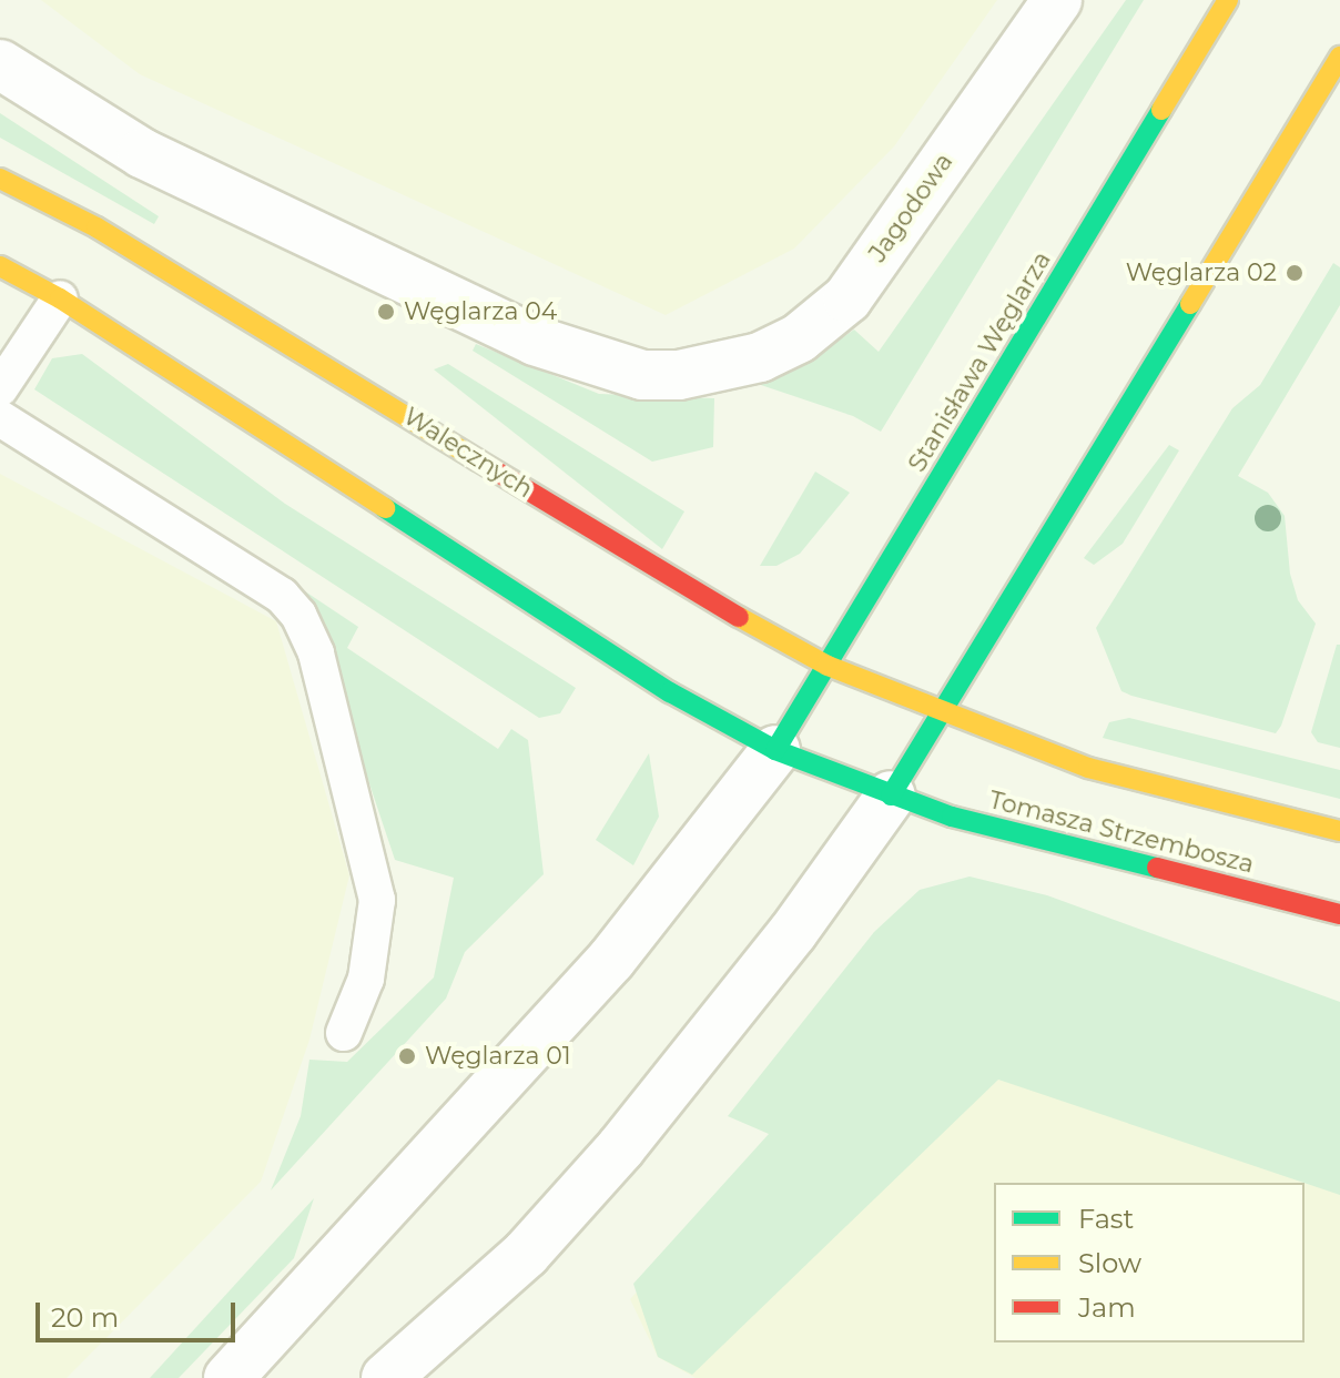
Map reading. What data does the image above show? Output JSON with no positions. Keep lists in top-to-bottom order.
{
  "streets": {
    "street": [
      "Jagodowa",
      "Stanisława Węglarza",
      "Walecznych",
      "Tomasza Strzembosza"
    ]
  },
  "crossings": [
    ["Stanisława Węglarza", "Walecznych"]
  ],
  "places": ["Węglarza 02", "Węglarza 04", "Węglarza 01"],
  "legend": ["Fast", "Slow", "Jam"],
  "scale_bar": "20 m"
}
